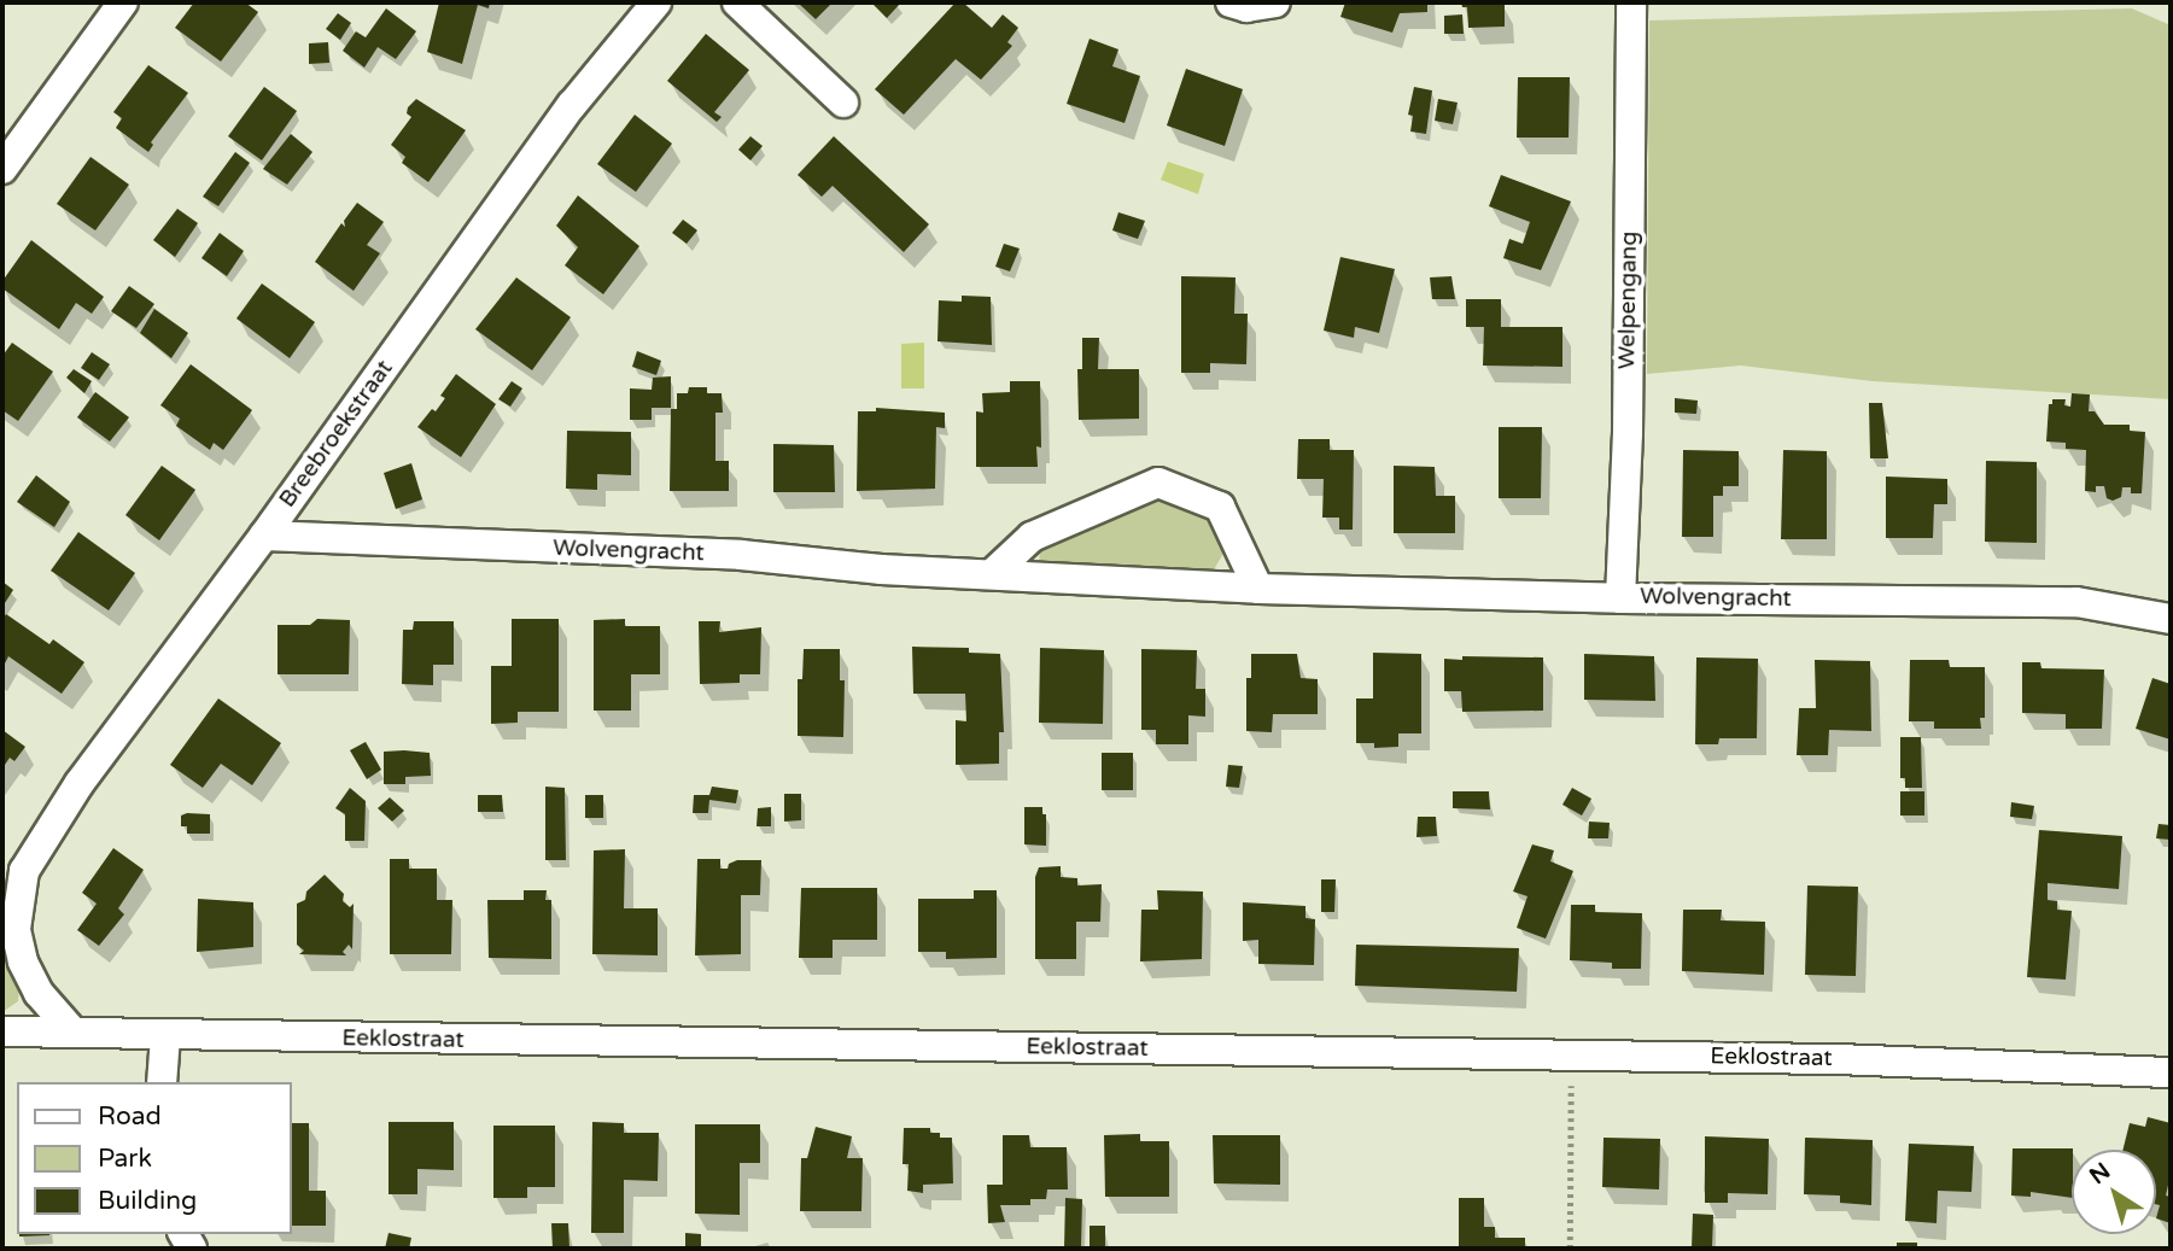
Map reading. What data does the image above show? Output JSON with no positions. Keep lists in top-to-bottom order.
{
  "streets": {
    "street": [
      "Welpengang",
      "Breebroekstraat",
      "Wolvengracht",
      "Eeklostraat"
    ]
  },
  "crossings": [
    ["Welpengang", "Wolvengracht"],
    ["Breebroekstraat", "Wolvengracht"],
    ["Breebroekstraat", "Eeklostraat"]
  ],
  "legend": ["Road", "Park", "Building"],
  "north": "top left"
}
